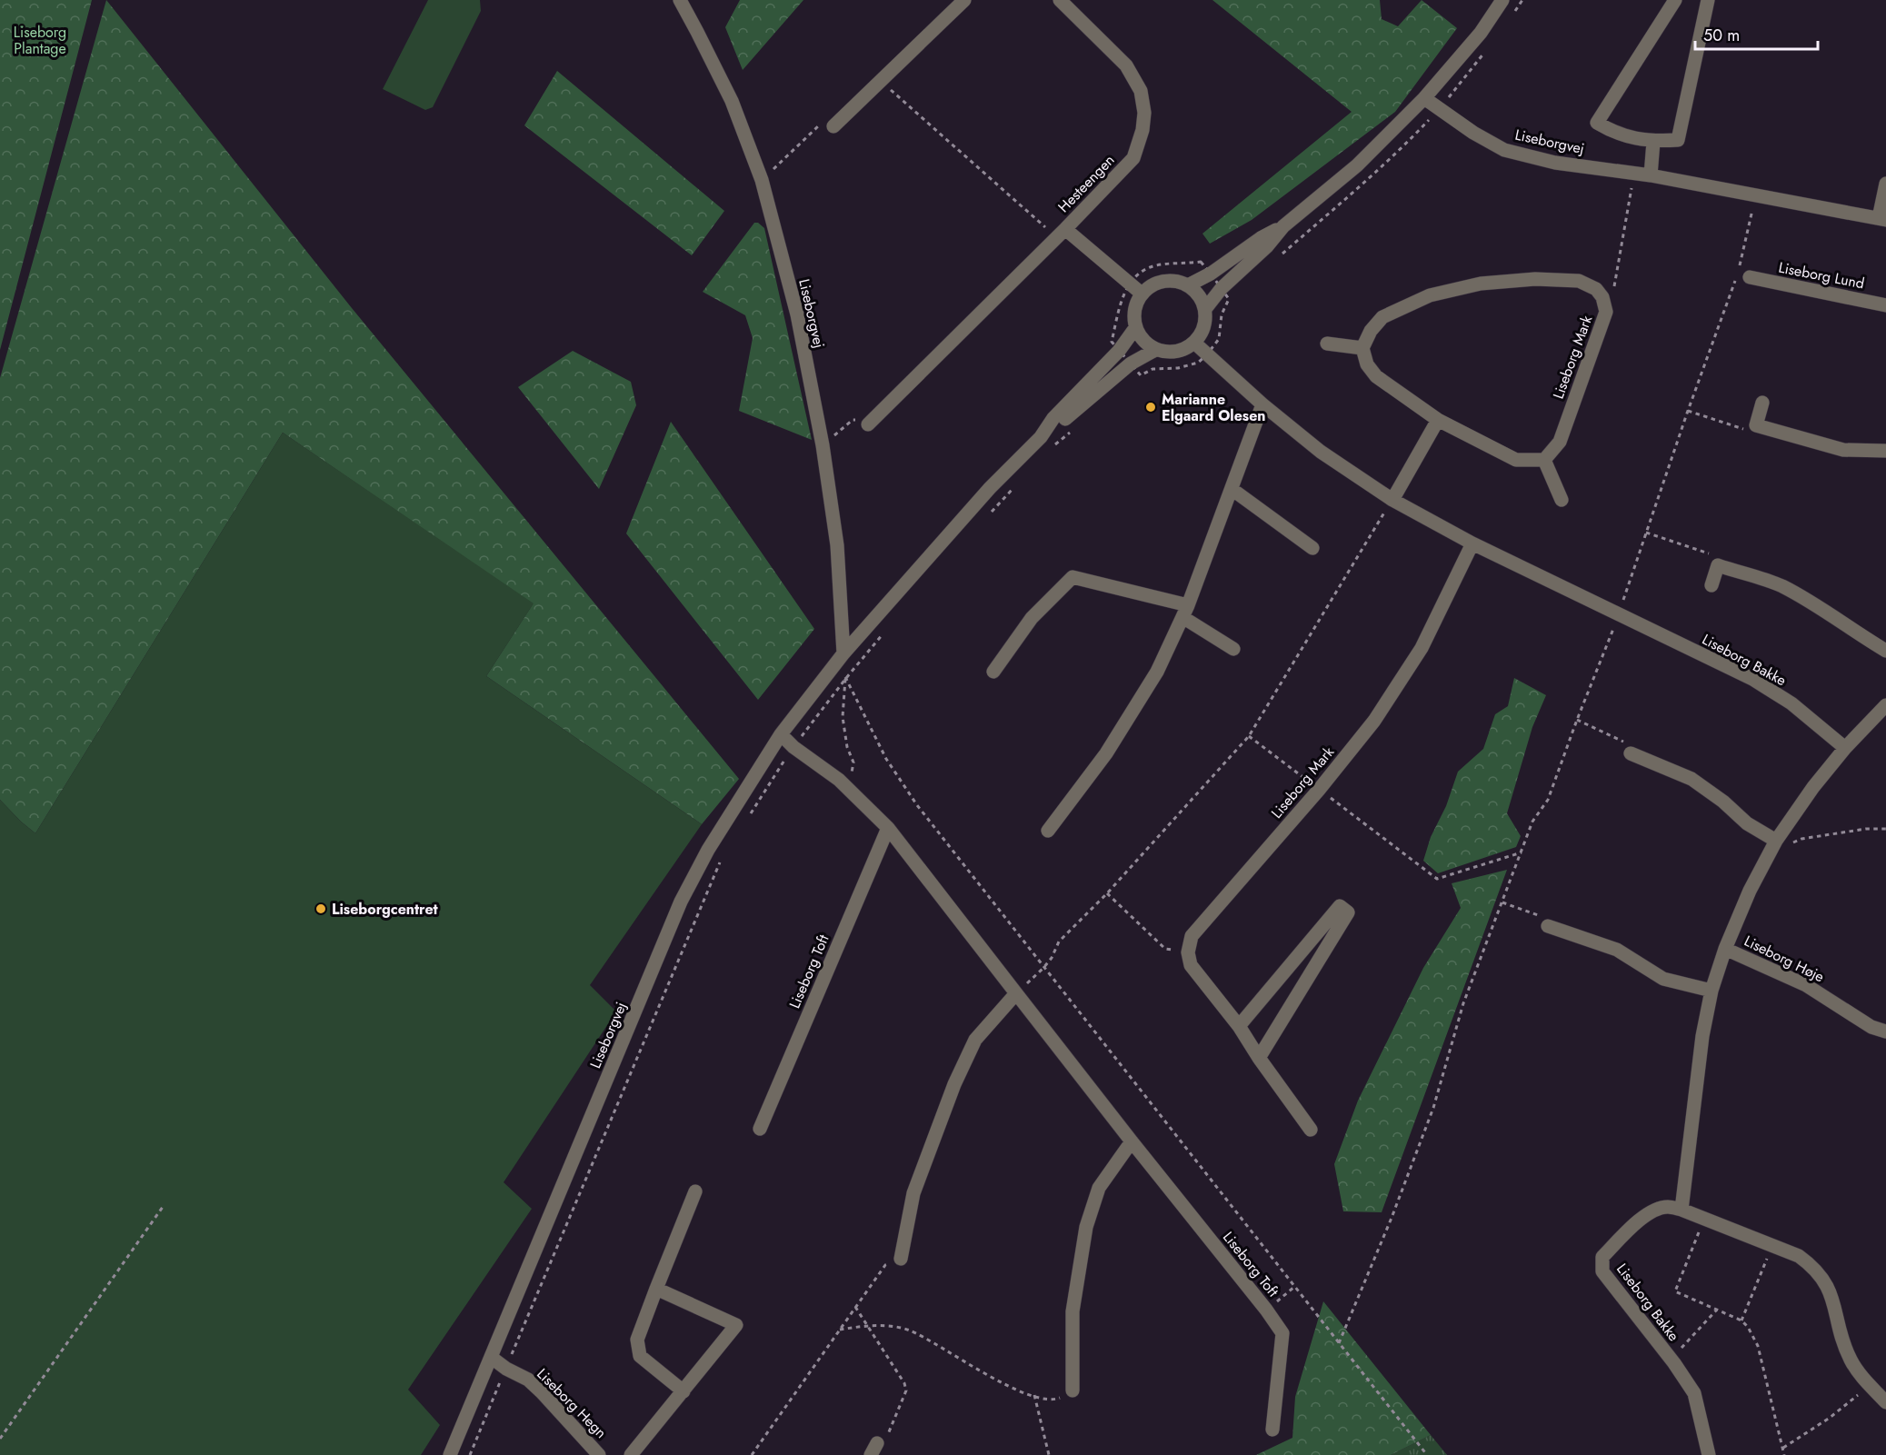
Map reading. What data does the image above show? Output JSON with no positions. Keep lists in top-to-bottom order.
{
  "streets": {
    "street": [
      "Liseborgvej",
      "Hesteengen",
      "Liseborg Lund",
      "Liseborg Mark",
      "Liseborg Bakke",
      "Liseborg Høje",
      "Liseborg Toft",
      "Liseborg Hegn"
    ]
  },
  "crossings": [
    ["Liseborgvej", "Hesteengen"],
    ["Liseborgvej", "Liseborg Toft"],
    ["Liseborgvej", "Liseborg Hegn"]
  ],
  "parks": ["Liseborg Plantage"],
  "places": ["Marianne Elgaard Olesen", "Liseborgcentret"],
  "scale_bar": "50 m"
}
